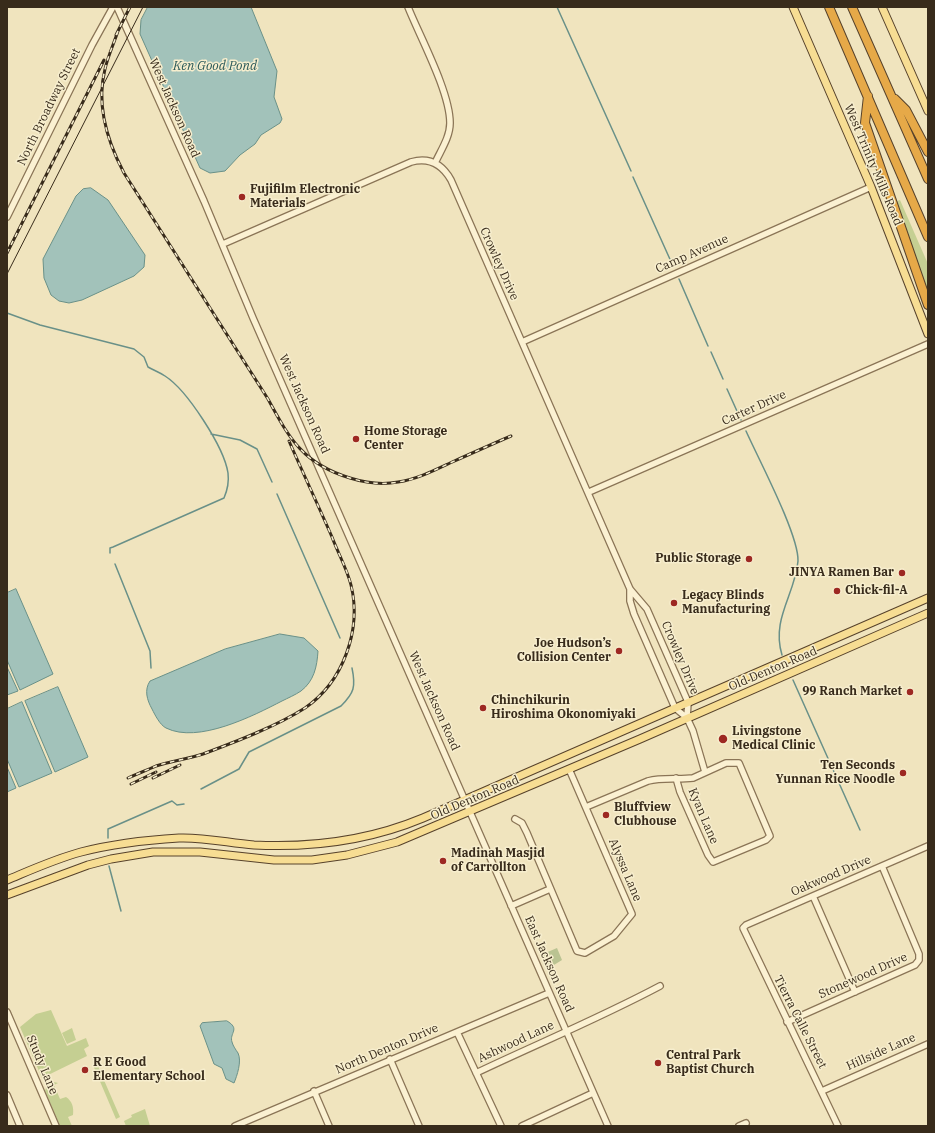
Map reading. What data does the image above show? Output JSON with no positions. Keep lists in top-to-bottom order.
{
  "streets": {
    "main road": ["West Trinity Mills Road", "Old Denton Road"],
    "street": [
      "North Broadway Street",
      "West Jackson Road",
      "Camp Avenue",
      "Crowley Drive",
      "Carter Drive",
      "Kyan Lane",
      "Alyssa Lane",
      "Oakwood Drive",
      "East Jackson Road",
      "Stonewood Drive",
      "Tierra Calle Street",
      "Ashwood Lane",
      "North Denton Drive",
      "Hillside Lane",
      "Study Lane"
    ]
  },
  "crossings": [
    ["West Jackson Road", "Old Denton Road"],
    ["West Jackson Road", "East Jackson Road"],
    ["West Trinity Mills Road", "Camp Avenue"],
    ["Camp Avenue", "Crowley Drive"],
    ["Crowley Drive", "Carter Drive"],
    ["Crowley Drive", "Old Denton Road"],
    ["Old Denton Road", "Alyssa Lane"],
    ["Old Denton Road", "East Jackson Road"],
    ["Oakwood Drive", "Stonewood Drive"],
    ["Oakwood Drive", "Tierra Calle Street"],
    ["East Jackson Road", "Ashwood Lane"],
    ["East Jackson Road", "North Denton Drive"],
    ["Stonewood Drive", "Tierra Calle Street"],
    ["Tierra Calle Street", "Hillside Lane"]
  ],
  "water": ["Ken Good Pond"],
  "places": [
    "Fujifilm Electronic Materials",
    "Home Storage Center",
    "Public Storage",
    "JINYA Ramen Bar",
    "Chick-fil-A",
    "Legacy Blinds Manufacturing",
    "Joe Hudson’s Collision Center",
    "99 Ranch Market",
    "Chinchikurin Hiroshima Okonomiyaki",
    "Livingstone Medical Clinic",
    "Ten Seconds Yunnan Rice Noodle",
    "Bluffview Clubhouse",
    "Madinah Masjid of Carrollton",
    "Central Park Baptist Church",
    "R E Good Elementary School"
  ]
}
